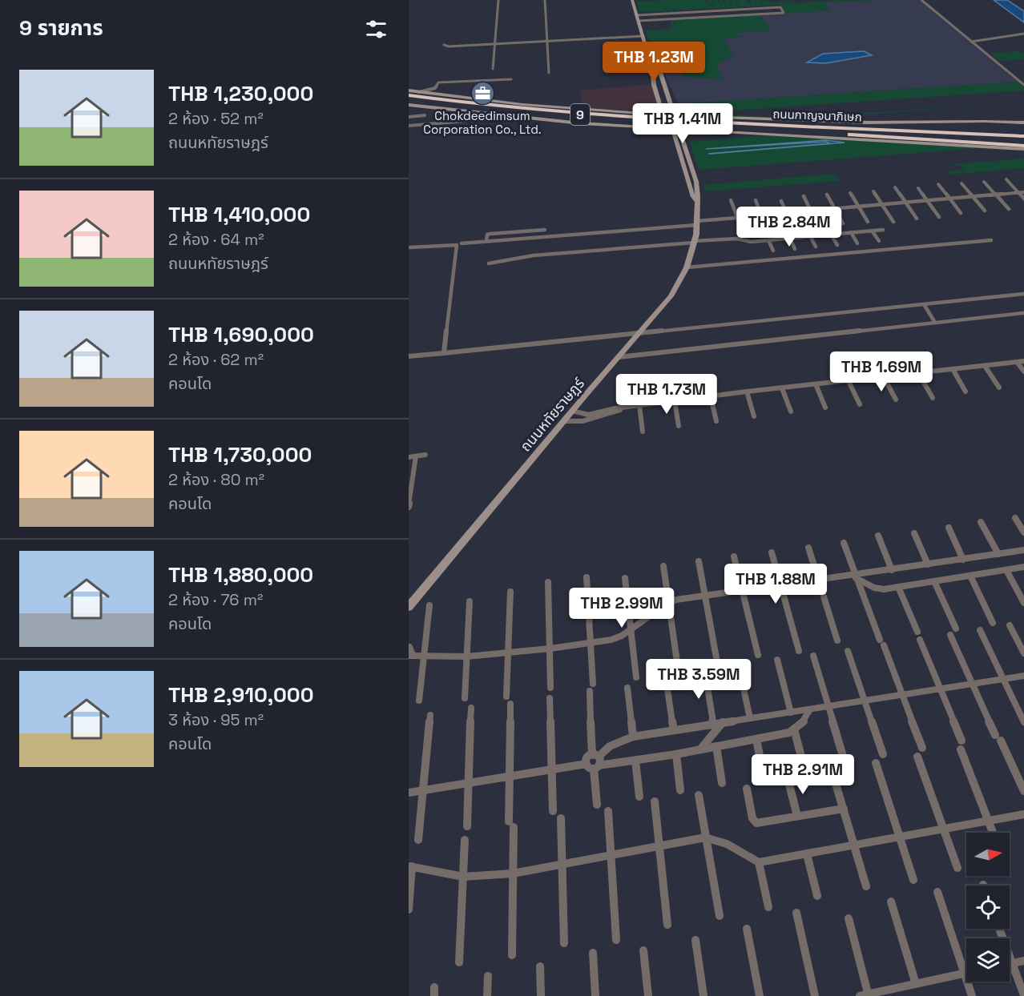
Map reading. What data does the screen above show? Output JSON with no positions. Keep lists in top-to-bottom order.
{
  "streets": {
    "highway": ["9", "ถนนกาญจนาภิเษก"],
    "main road": ["ถนนหทัยราษฎร์"]
  },
  "places": {
    "office": ["Chokdeedimsum Corporation Co., Ltd."]
  },
  "north": "right",
  "page": {
    "heading": "9 รายการ",
    "price": [
      "THB 1.23M",
      "THB 1.41M",
      "THB 2.84M",
      "THB 1.69M",
      "THB 1.73M",
      "THB 1.88M",
      "THB 2.99M",
      "THB 3.59M",
      "THB 2.91M"
    ],
    "list": [
      {
        "name": "THB 1,230,000",
        "note": "2 ห้อง · 52 m² · ถนนหทัยราษฎร์"
      },
      {
        "name": "THB 1,410,000",
        "note": "2 ห้อง · 64 m² · ถนนหทัยราษฎร์"
      },
      {
        "name": "THB 1,690,000",
        "note": "2 ห้อง · 62 m² · คอนโด"
      },
      {
        "name": "THB 1,730,000",
        "note": "2 ห้อง · 80 m² · คอนโด"
      },
      {
        "name": "THB 1,880,000",
        "note": "2 ห้อง · 76 m² · คอนโด"
      },
      {
        "name": "THB 2,910,000",
        "note": "3 ห้อง · 95 m² · คอนโด"
      }
    ]
  }
}
